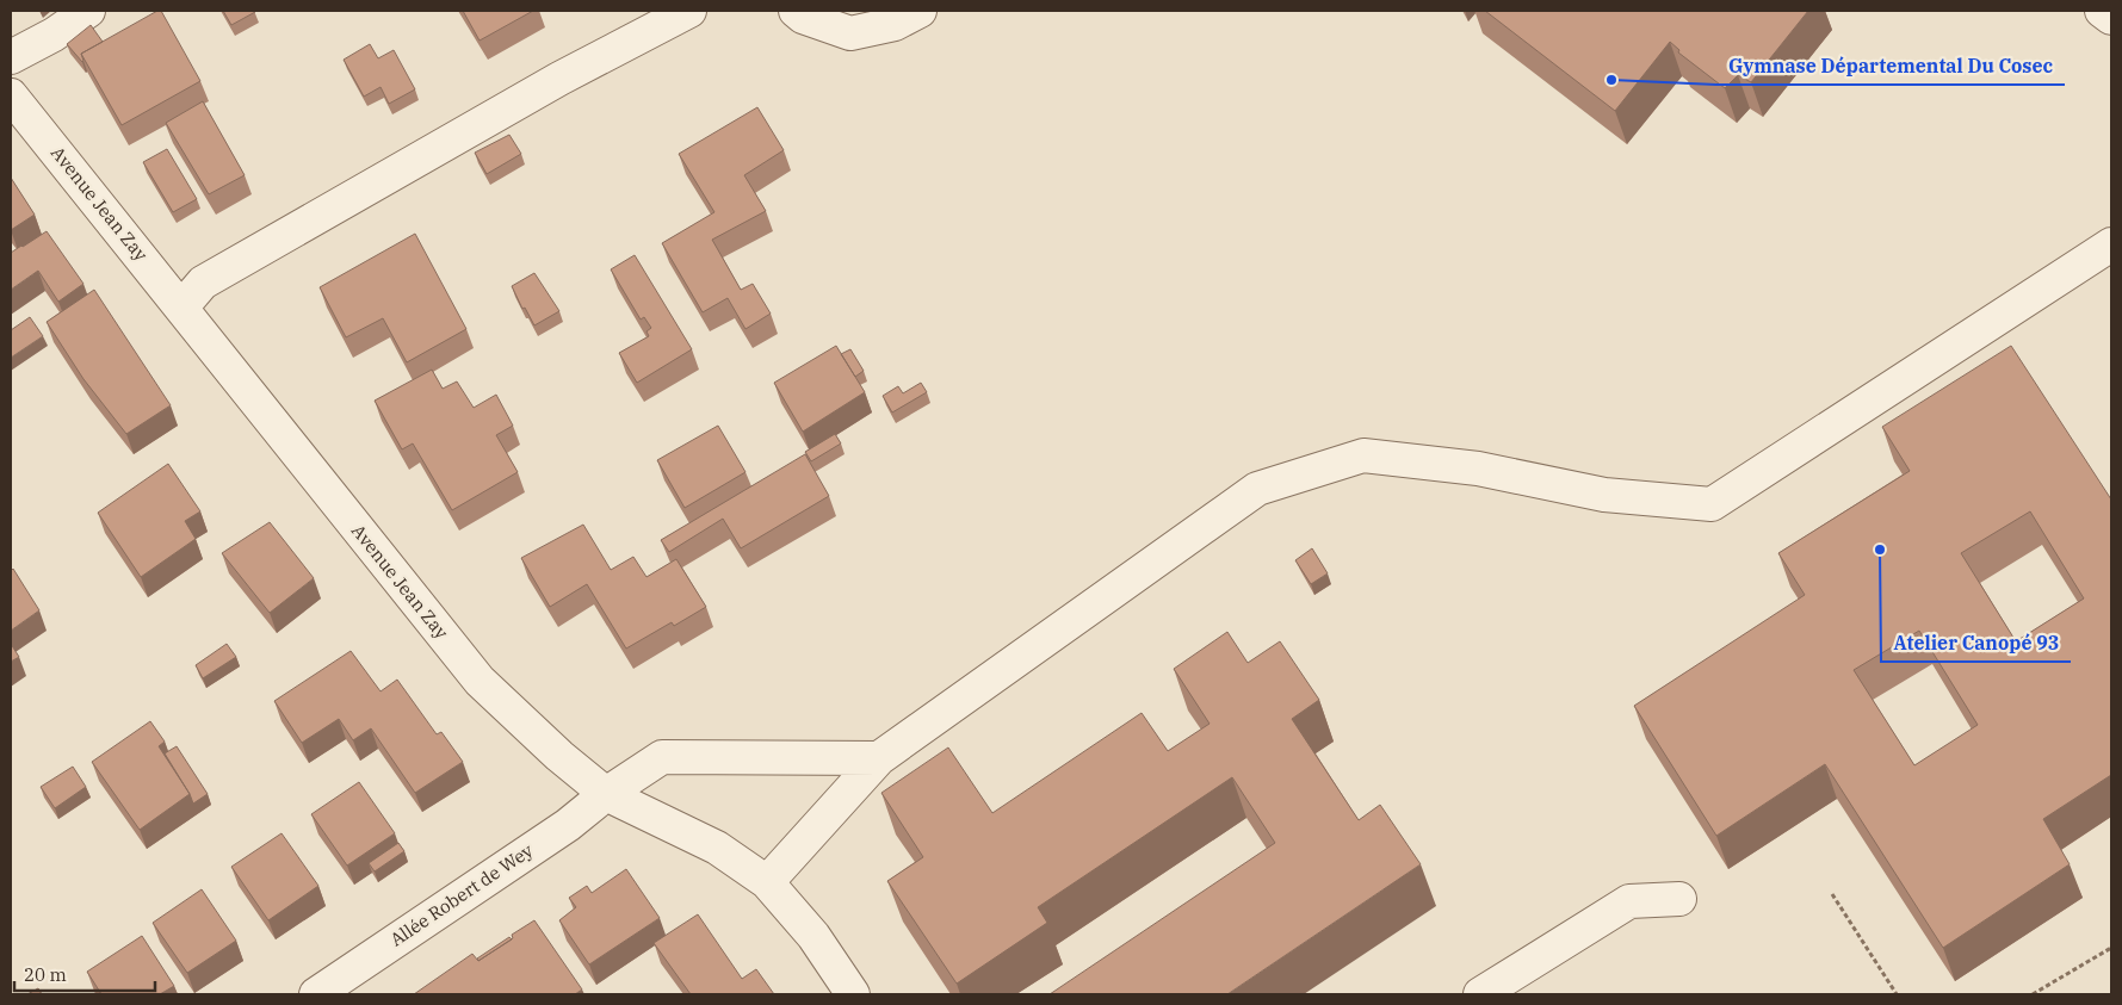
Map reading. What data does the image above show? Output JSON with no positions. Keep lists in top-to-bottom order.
{
  "streets": {
    "street": ["Avenue Jean Zay", "Allée Robert de Wey"]
  },
  "crossings": [
    ["Avenue Jean Zay", "Allée Robert de Wey"]
  ],
  "places": ["Gymnase Départemental Du Cosec", "Atelier Canopé 93"],
  "scale_bar": "20 m"
}
